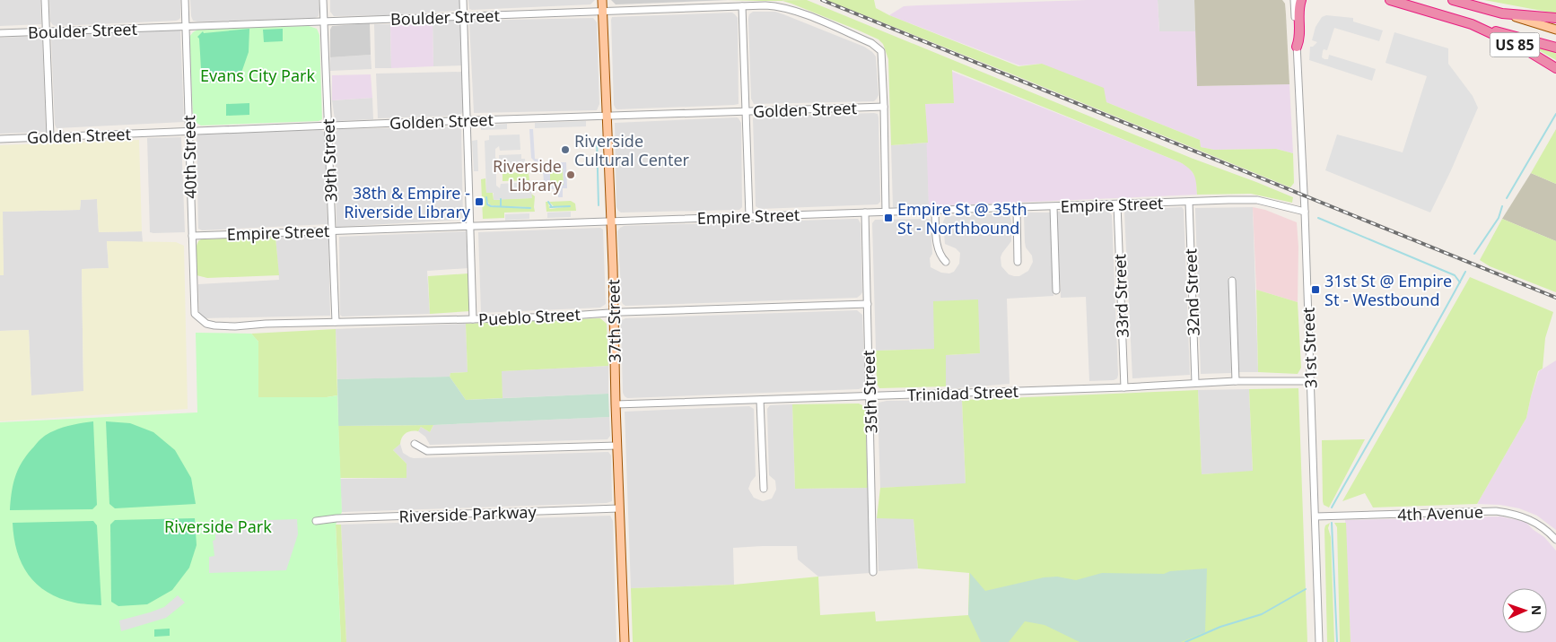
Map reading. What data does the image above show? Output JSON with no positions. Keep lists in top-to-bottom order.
{
  "streets": {
    "highway": ["US 85"],
    "main road": ["37th Street"],
    "street": [
      "Boulder Street",
      "Golden Street",
      "40th Street",
      "39th Street",
      "Empire Street",
      "32nd Street",
      "33rd Street",
      "Pueblo Street",
      "31st Street",
      "35th Street",
      "Trinidad Street",
      "4th Avenue",
      "Riverside Parkway"
    ]
  },
  "crossings": [
    ["Boulder Street", "Golden Street"],
    ["Boulder Street", "40th Street"],
    ["Boulder Street", "39th Street"],
    ["Boulder Street", "37th Street"],
    ["Golden Street", "40th Street"],
    ["Golden Street", "39th Street"],
    ["Golden Street", "37th Street"],
    ["40th Street", "Empire Street"],
    ["40th Street", "Pueblo Street"],
    ["39th Street", "Empire Street"],
    ["39th Street", "Pueblo Street"],
    ["Empire Street", "32nd Street"],
    ["Empire Street", "33rd Street"],
    ["Empire Street", "37th Street"],
    ["Empire Street", "31st Street"],
    ["Empire Street", "35th Street"],
    ["32nd Street", "Trinidad Street"],
    ["33rd Street", "Trinidad Street"],
    ["Pueblo Street", "37th Street"],
    ["Pueblo Street", "35th Street"],
    ["37th Street", "Trinidad Street"],
    ["37th Street", "Riverside Parkway"],
    ["31st Street", "Trinidad Street"],
    ["31st Street", "4th Avenue"],
    ["35th Street", "Trinidad Street"]
  ],
  "parks": ["Evans City Park", "Riverside Park"],
  "places": {
    "other": ["Riverside Cultural Center", "Riverside Library"],
    "transit": ["38th & Empire - Riverside Library", "Empire St @ 35th St - Northbound", "31st St @ Empire St - Westbound"]
  },
  "north": "right"
}
